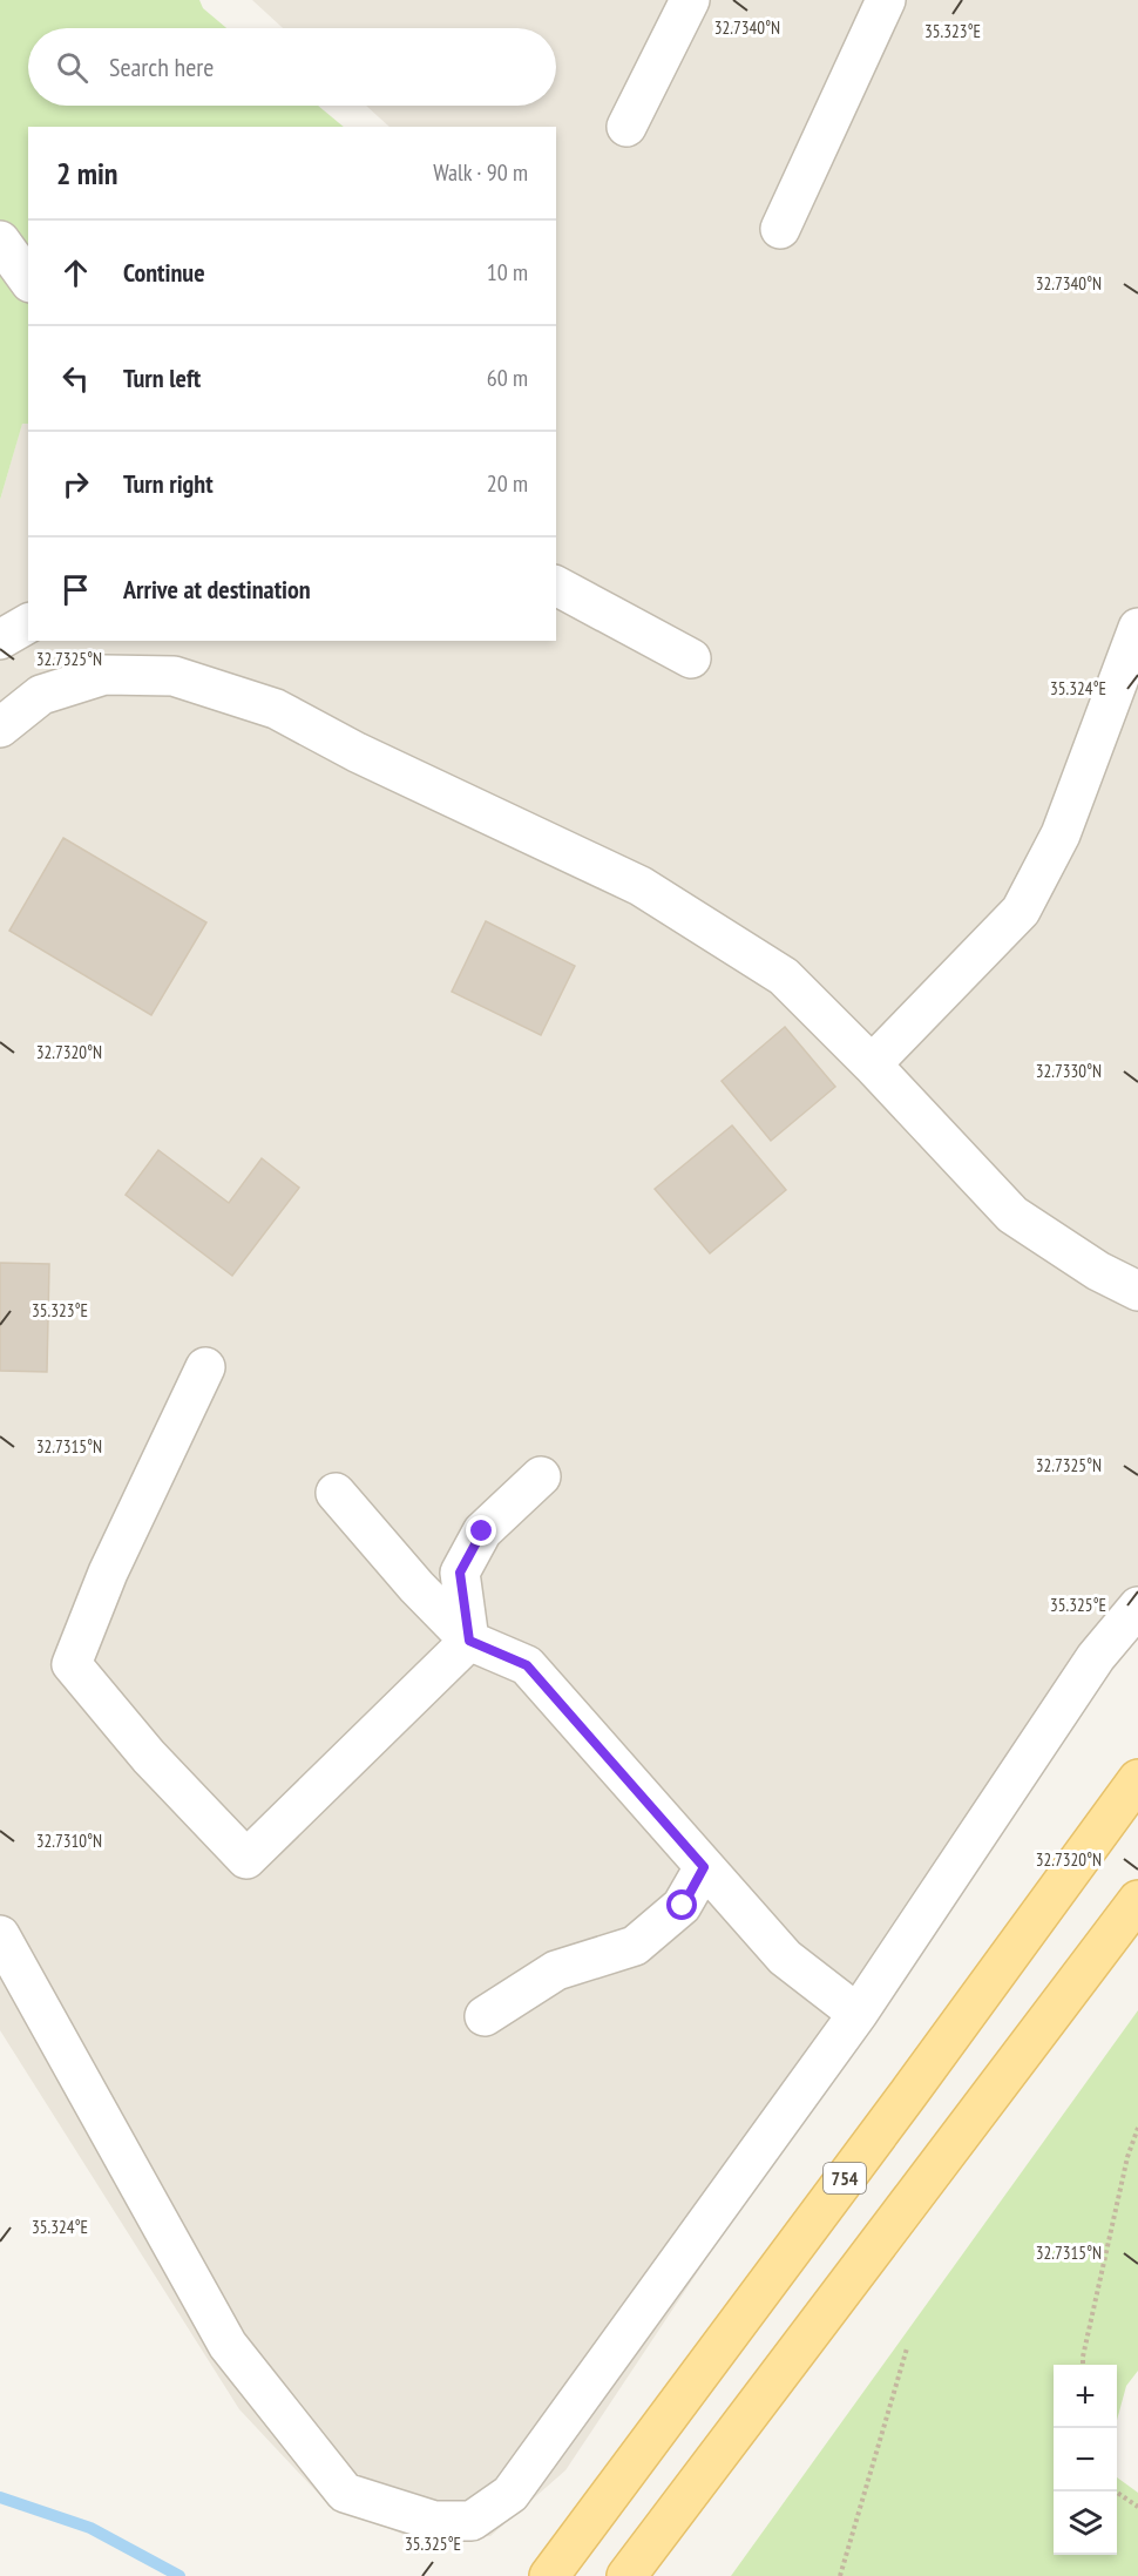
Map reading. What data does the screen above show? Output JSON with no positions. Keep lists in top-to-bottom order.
{
  "streets": {
    "main road": ["754"]
  },
  "page": {
    "search": "Search here",
    "heading": ["2 min", "Walk · 90 m"],
    "list": [
      ["Continue", "10 m"],
      ["Turn left", "60 m"],
      ["Turn right", "20 m"],
      "Arrive at destination"
    ],
    "map_buttons": ["+", "−"]
  },
  "coordinates": [
    "32.7340°N",
    "35.323°E",
    "32.7325°N",
    "35.324°E",
    "32.7320°N",
    "32.7330°N",
    "32.7315°N",
    "35.325°E",
    "32.7310°N"
  ]
}
